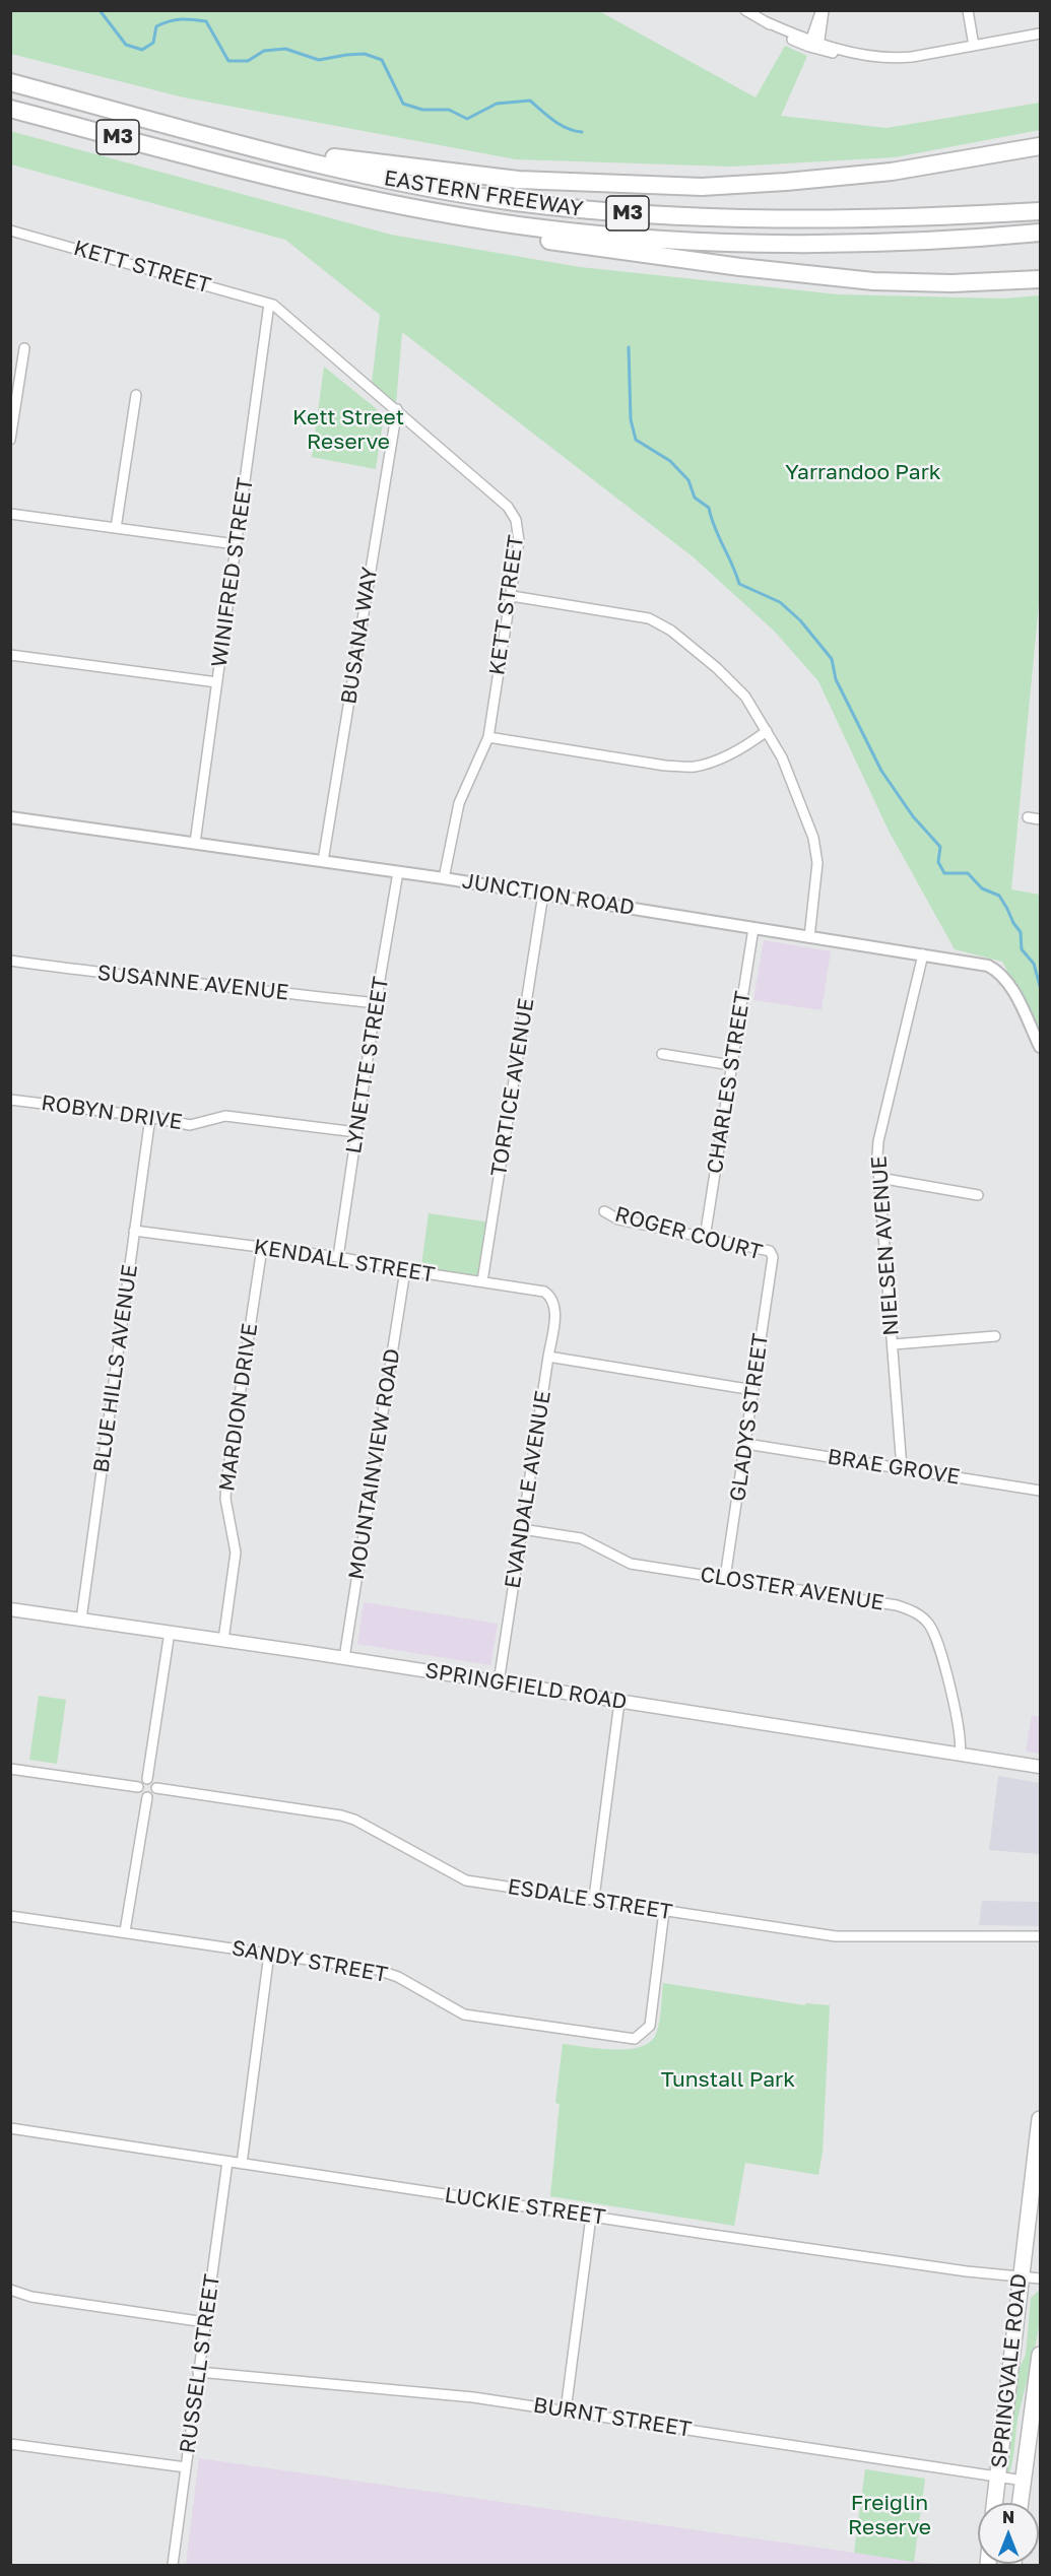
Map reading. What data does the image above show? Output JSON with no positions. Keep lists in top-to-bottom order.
{
  "streets": {
    "highway": ["M3", "EASTERN FREEWAY", "SPRINGVALE ROAD"],
    "main road": ["SPRINGFIELD ROAD"],
    "street": [
      "KETT STREET",
      "WINIFRED STREET",
      "BUSANA WAY",
      "JUNCTION ROAD",
      "SUSANNE AVENUE",
      "LYNETTE STREET",
      "CHARLES STREET",
      "TORTICE AVENUE",
      "ROBYN DRIVE",
      "ROGER COURT",
      "NIELSEN AVENUE",
      "KENDALL STREET",
      "BLUE HILLS AVENUE",
      "MARDION DRIVE",
      "GLADYS STREET",
      "MOUNTAINVIEW ROAD",
      "BRAE GROVE",
      "EVANDALE AVENUE",
      "CLOSTER AVENUE",
      "ESDALE STREET",
      "SANDY STREET",
      "LUCKIE STREET",
      "RUSSELL STREET",
      "BURNT STREET"
    ]
  },
  "crossings": [
    ["KETT STREET", "WINIFRED STREET"],
    ["KETT STREET", "BUSANA WAY"],
    ["KETT STREET", "JUNCTION ROAD"],
    ["WINIFRED STREET", "JUNCTION ROAD"],
    ["BUSANA WAY", "JUNCTION ROAD"],
    ["JUNCTION ROAD", "LYNETTE STREET"],
    ["JUNCTION ROAD", "CHARLES STREET"],
    ["JUNCTION ROAD", "TORTICE AVENUE"],
    ["JUNCTION ROAD", "NIELSEN AVENUE"],
    ["SUSANNE AVENUE", "LYNETTE STREET"],
    ["LYNETTE STREET", "ROBYN DRIVE"],
    ["LYNETTE STREET", "KENDALL STREET"],
    ["CHARLES STREET", "ROGER COURT"],
    ["TORTICE AVENUE", "KENDALL STREET"],
    ["ROBYN DRIVE", "BLUE HILLS AVENUE"],
    ["ROGER COURT", "GLADYS STREET"],
    ["NIELSEN AVENUE", "BRAE GROVE"],
    ["KENDALL STREET", "BLUE HILLS AVENUE"],
    ["KENDALL STREET", "MARDION DRIVE"],
    ["KENDALL STREET", "MOUNTAINVIEW ROAD"],
    ["KENDALL STREET", "EVANDALE AVENUE"],
    ["BLUE HILLS AVENUE", "SPRINGFIELD ROAD"],
    ["MARDION DRIVE", "SPRINGFIELD ROAD"],
    ["GLADYS STREET", "BRAE GROVE"],
    ["GLADYS STREET", "CLOSTER AVENUE"],
    ["MOUNTAINVIEW ROAD", "SPRINGFIELD ROAD"],
    ["EVANDALE AVENUE", "CLOSTER AVENUE"],
    ["EVANDALE AVENUE", "SPRINGFIELD ROAD"],
    ["CLOSTER AVENUE", "SPRINGFIELD ROAD"],
    ["ESDALE STREET", "SANDY STREET"],
    ["LUCKIE STREET", "RUSSELL STREET"],
    ["LUCKIE STREET", "SPRINGVALE ROAD"],
    ["RUSSELL STREET", "BURNT STREET"],
    ["SPRINGVALE ROAD", "BURNT STREET"]
  ],
  "parks": [
    "Kett Street Reserve",
    "Yarrandoo Park",
    "Tunstall Park",
    "Freiglin Reserve"
  ],
  "north": "top"
}
